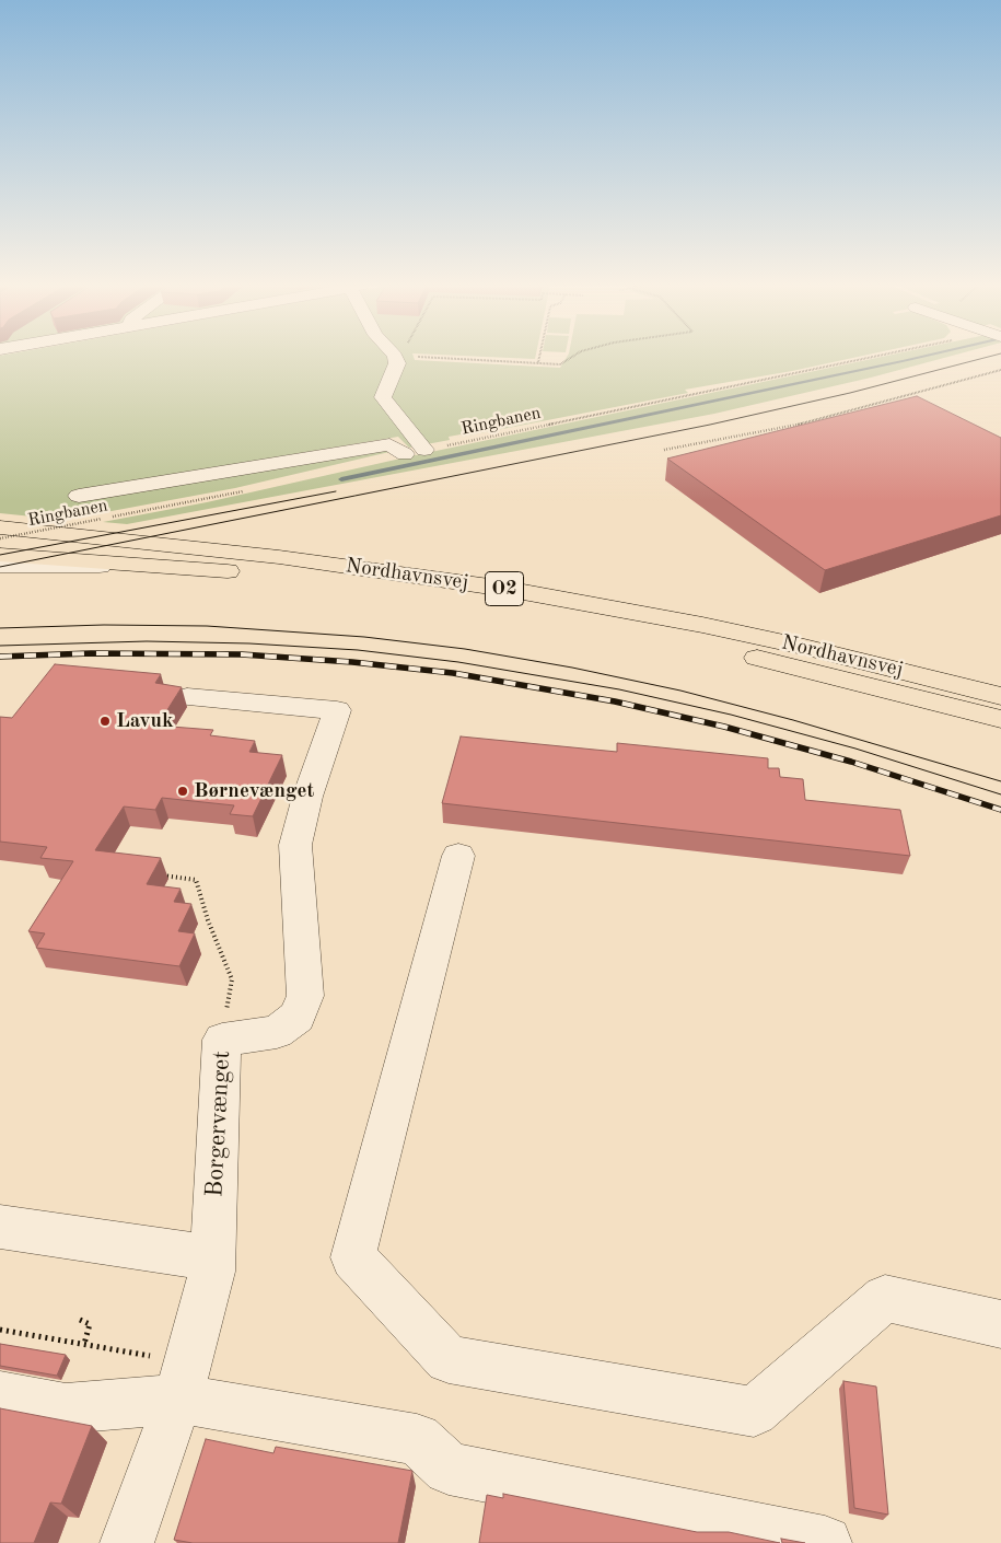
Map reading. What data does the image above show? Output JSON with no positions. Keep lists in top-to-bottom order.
{
  "streets": {
    "highway": ["Nordhavnsvej", "O2"],
    "street": ["Borgervænget"],
    "path": ["Ringbanen"]
  },
  "places": ["Lavuk", "Børnevænget"]
}
